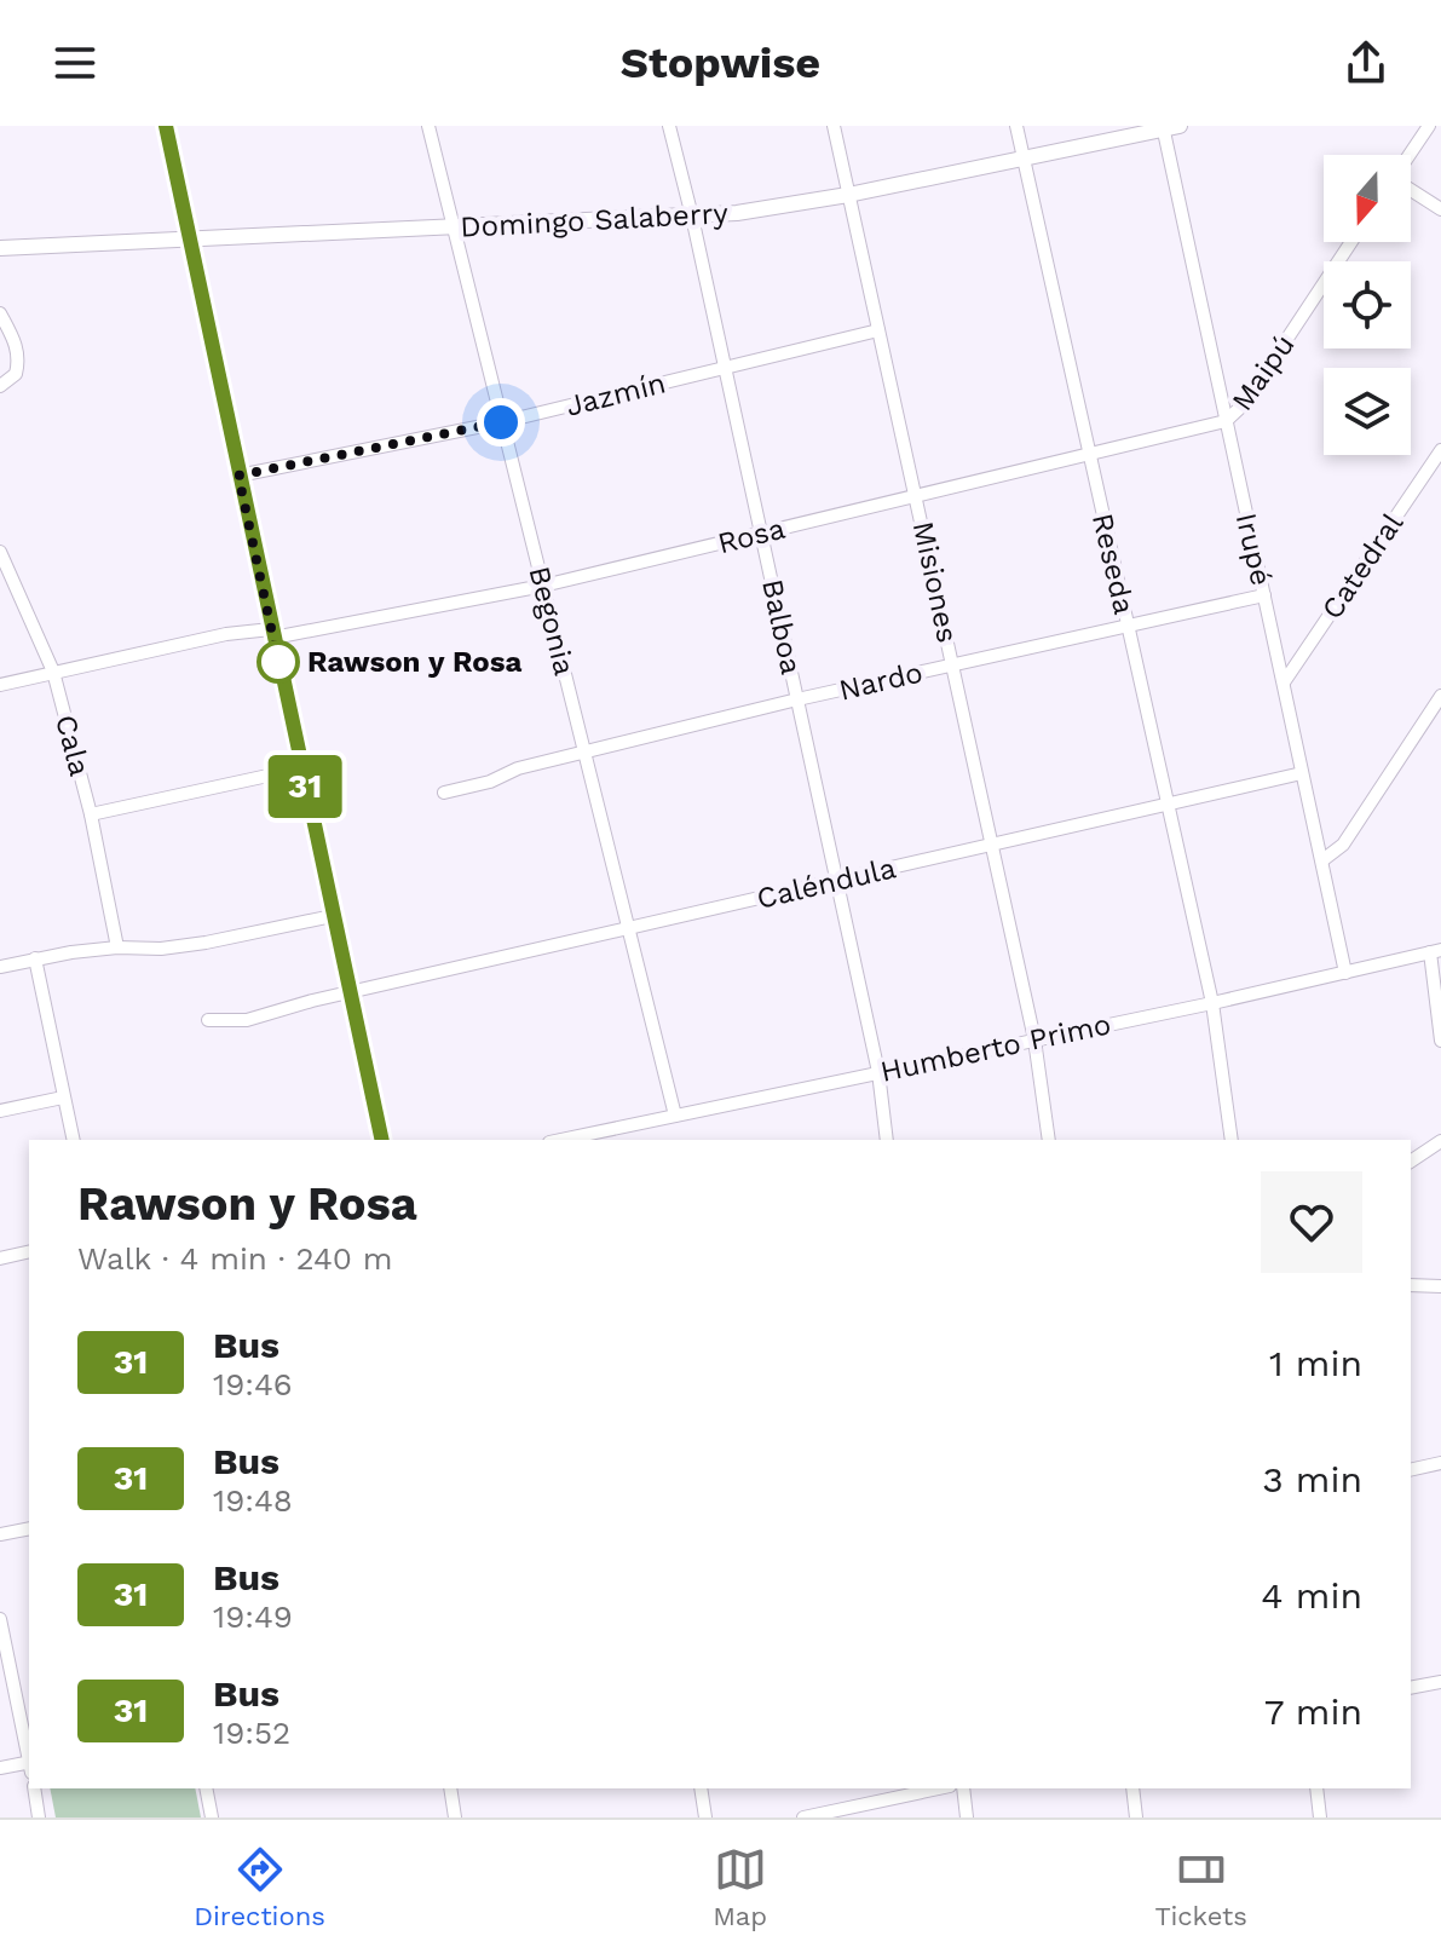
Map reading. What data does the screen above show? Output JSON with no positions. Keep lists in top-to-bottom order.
{
  "streets": {
    "street": [
      "Domingo Salaberry",
      "Maipú",
      "Jazmín",
      "Rosa",
      "Irupé",
      "Reseda",
      "Catedral",
      "Misiones",
      "Begonia",
      "Balboa",
      "Nardo",
      "Cala",
      "Caléndula",
      "Humberto Primo"
    ]
  },
  "crossings": [
    ["Domingo Salaberry", "Irupé"],
    ["Domingo Salaberry", "Reseda"],
    ["Domingo Salaberry", "Misiones"],
    ["Domingo Salaberry", "Begonia"],
    ["Domingo Salaberry", "Balboa"],
    ["Maipú", "Rosa"],
    ["Maipú", "Irupé"],
    ["Jazmín", "Misiones"],
    ["Jazmín", "Begonia"],
    ["Jazmín", "Balboa"],
    ["Rosa", "Irupé"],
    ["Rosa", "Reseda"],
    ["Rosa", "Misiones"],
    ["Rosa", "Begonia"],
    ["Rosa", "Balboa"],
    ["Rosa", "Cala"],
    ["Irupé", "Catedral"],
    ["Irupé", "Nardo"],
    ["Irupé", "Caléndula"],
    ["Irupé", "Humberto Primo"],
    ["Reseda", "Nardo"],
    ["Reseda", "Caléndula"],
    ["Reseda", "Humberto Primo"],
    ["Misiones", "Nardo"],
    ["Misiones", "Caléndula"],
    ["Misiones", "Humberto Primo"],
    ["Begonia", "Nardo"],
    ["Begonia", "Caléndula"],
    ["Begonia", "Humberto Primo"],
    ["Balboa", "Nardo"],
    ["Balboa", "Caléndula"],
    ["Balboa", "Humberto Primo"]
  ],
  "places": ["Rawson y Rosa"],
  "lines": ["bus line 31"],
  "north": "bottom",
  "page": {
    "header": "Stopwise",
    "on_map": "31",
    "heading": ["Rawson y Rosa", "Walk · 4 min · 240 m"],
    "list": [
      {
        "mark": "31",
        "name": "Bus",
        "note": "19:46",
        "value": "1 min"
      },
      {
        "mark": "31",
        "name": "Bus",
        "note": "19:48",
        "value": "3 min"
      },
      {
        "mark": "31",
        "name": "Bus",
        "note": "19:49",
        "value": "4 min"
      },
      {
        "mark": "31",
        "name": "Bus",
        "note": "19:52",
        "value": "7 min"
      }
    ],
    "tabs": ["Directions", "Map", "Tickets"]
  }
}
